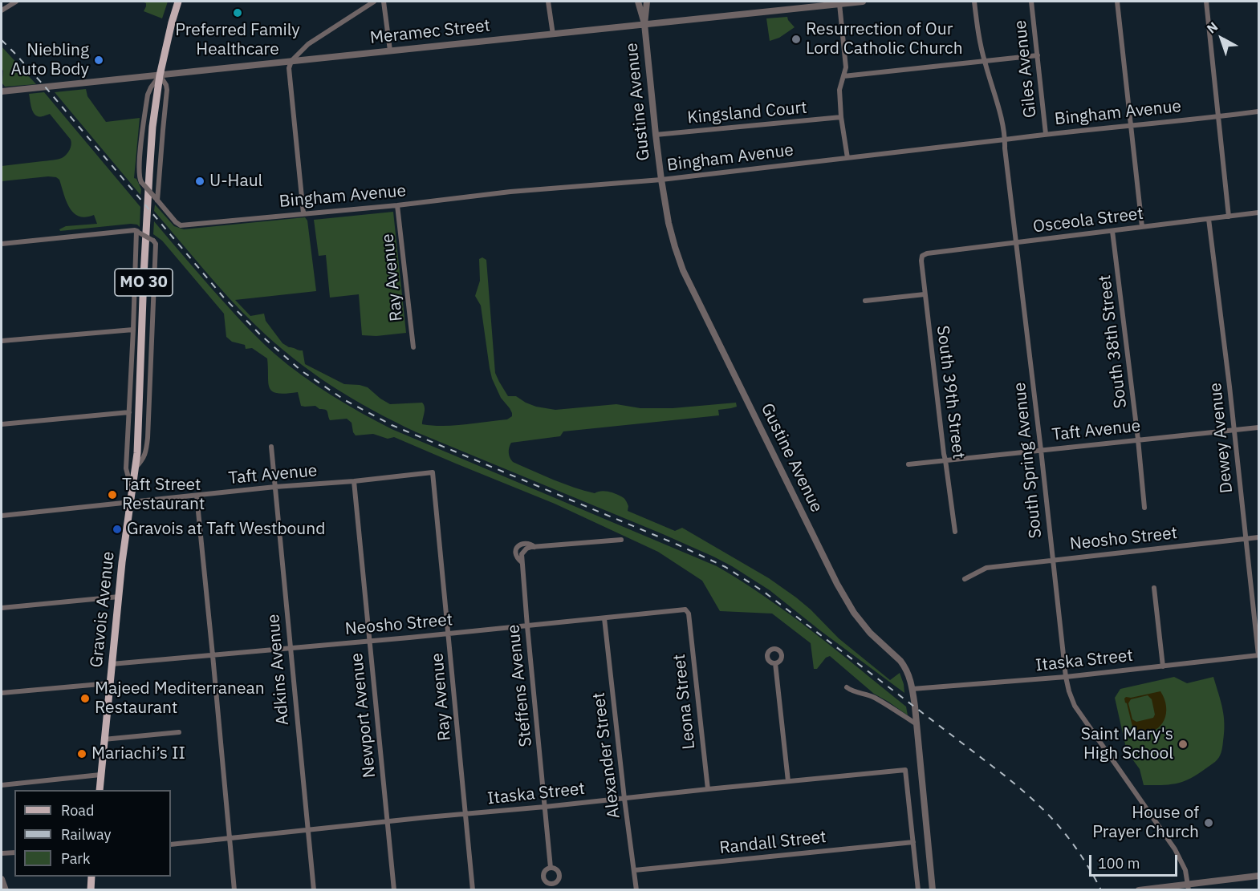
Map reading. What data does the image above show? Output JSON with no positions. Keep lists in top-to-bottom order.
{
  "streets": {
    "main road": ["MO 30", "Gravois Avenue"],
    "street": [
      "Meramec Street",
      "Giles Avenue",
      "Gustine Avenue",
      "Kingsland Court",
      "Bingham Avenue",
      "Osceola Street",
      "Ray Avenue",
      "South 38th Street",
      "South 39th Street",
      "Taft Avenue",
      "Dewey Avenue",
      "South Spring Avenue",
      "Neosho Street",
      "Itaska Street",
      "Adkins Avenue",
      "Steffens Avenue",
      "Leona Street",
      "Newport Avenue",
      "Alexander Street",
      "Randall Street"
    ]
  },
  "crossings": [
    ["Meramec Street", "Gustine Avenue"],
    ["Meramec Street", "Gravois Avenue"],
    ["Giles Avenue", "Bingham Avenue"],
    ["Gustine Avenue", "Kingsland Court"],
    ["Gustine Avenue", "Bingham Avenue"],
    ["Gustine Avenue", "Itaska Street"],
    ["Bingham Avenue", "Ray Avenue"],
    ["Bingham Avenue", "South Spring Avenue"],
    ["Bingham Avenue", "Gravois Avenue"],
    ["Osceola Street", "South 38th Street"],
    ["Osceola Street", "South 39th Street"],
    ["Osceola Street", "Dewey Avenue"],
    ["Osceola Street", "South Spring Avenue"],
    ["Ray Avenue", "Taft Avenue"],
    ["Ray Avenue", "Neosho Street"],
    ["Ray Avenue", "Itaska Street"],
    ["South 38th Street", "Taft Avenue"],
    ["South 39th Street", "Taft Avenue"],
    ["Taft Avenue", "Dewey Avenue"],
    ["Taft Avenue", "South Spring Avenue"],
    ["Taft Avenue", "Gravois Avenue"],
    ["Taft Avenue", "Adkins Avenue"],
    ["Taft Avenue", "Newport Avenue"],
    ["Dewey Avenue", "Neosho Street"],
    ["Dewey Avenue", "Itaska Street"],
    ["South Spring Avenue", "Neosho Street"],
    ["South Spring Avenue", "Itaska Street"],
    ["Neosho Street", "Gravois Avenue"],
    ["Neosho Street", "Adkins Avenue"],
    ["Neosho Street", "Steffens Avenue"],
    ["Neosho Street", "Leona Street"],
    ["Neosho Street", "Newport Avenue"],
    ["Neosho Street", "Alexander Street"],
    ["Itaska Street", "Adkins Avenue"],
    ["Itaska Street", "Steffens Avenue"],
    ["Itaska Street", "Leona Street"],
    ["Itaska Street", "Newport Avenue"],
    ["Itaska Street", "Alexander Street"],
    ["Itaska Street", "Randall Street"],
    ["Alexander Street", "Randall Street"]
  ],
  "places": [
    "Preferred Family Healthcare",
    "Resurrection of Our Lord Catholic Church",
    "Niebling Auto Body",
    "U-Haul",
    "Taft Street Restaurant",
    "Gravois at Taft Westbound",
    "Majeed Mediterranean Restaurant",
    "Saint Mary's High School",
    "Mariachi’s II",
    "House of Prayer Church"
  ],
  "legend": ["Road", "Railway", "Park"],
  "scale_bar": "100 m",
  "north": "top left"
}
